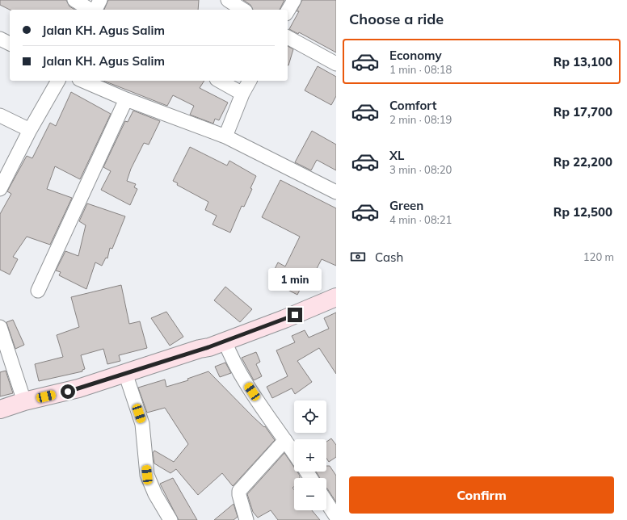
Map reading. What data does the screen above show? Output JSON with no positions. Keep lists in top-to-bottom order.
{
  "page": {
    "heading": "Choose a ride",
    "banner": ["Jalan KH. Agus Salim", "Jalan KH. Agus Salim"],
    "list": [
      {
        "name": "Economy",
        "note": "1 min · 08:18",
        "value": "Rp 13,100"
      },
      {
        "name": "Comfort",
        "note": "2 min · 08:19",
        "value": "Rp 17,700"
      },
      {
        "name": "XL",
        "note": "3 min · 08:20",
        "value": "Rp 22,200"
      },
      {
        "name": "Green",
        "note": "4 min · 08:21",
        "value": "Rp 12,500"
      }
    ],
    "pay": ["Cash", "120 m"],
    "bubble": "1 min",
    "map_buttons": ["+", "−"],
    "buttons": "Confirm"
  }
}
